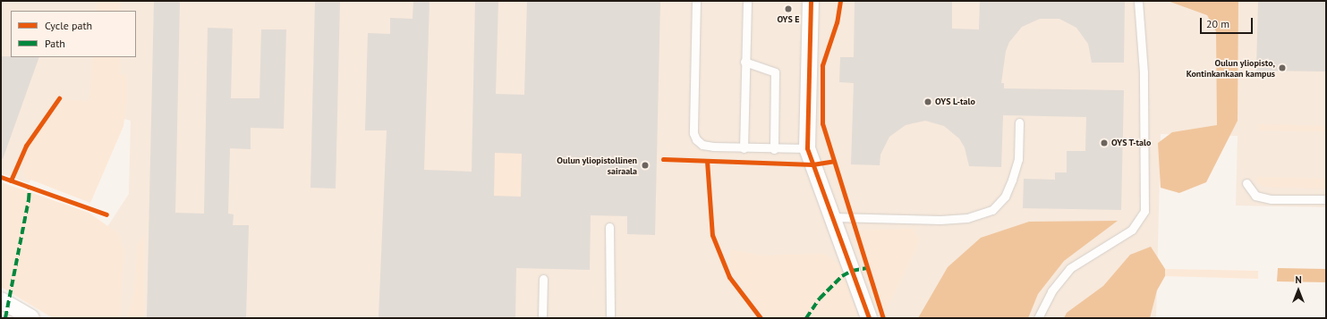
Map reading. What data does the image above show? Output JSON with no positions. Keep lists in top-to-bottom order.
{
  "places": [
    "OYS E",
    "Oulun yliopisto, Kontinkankaan kampus",
    "OYS L-talo",
    "OYS T-talo",
    "Oulun yliopistollinen sairaala"
  ],
  "legend": ["Cycle path", "Path"],
  "scale_bar": "20 m",
  "north": "top"
}
